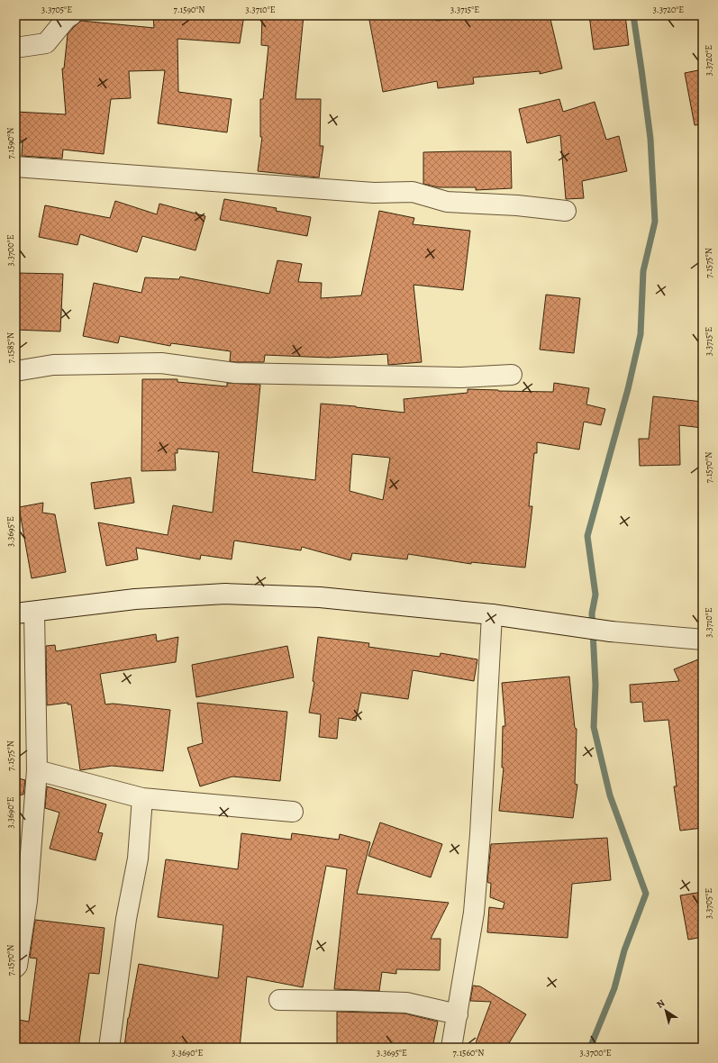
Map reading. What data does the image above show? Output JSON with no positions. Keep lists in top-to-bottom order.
{
  "north": "top left",
  "coordinates": [
    "3.3705°E",
    "7.1590°N",
    "3.3710°E",
    "3.3715°E",
    "3.3720°E",
    "3.3700°E",
    "7.1575°N",
    "7.1585°N",
    "7.1570°N",
    "3.3695°E",
    "3.3690°E",
    "7.1560°N"
  ]
}
